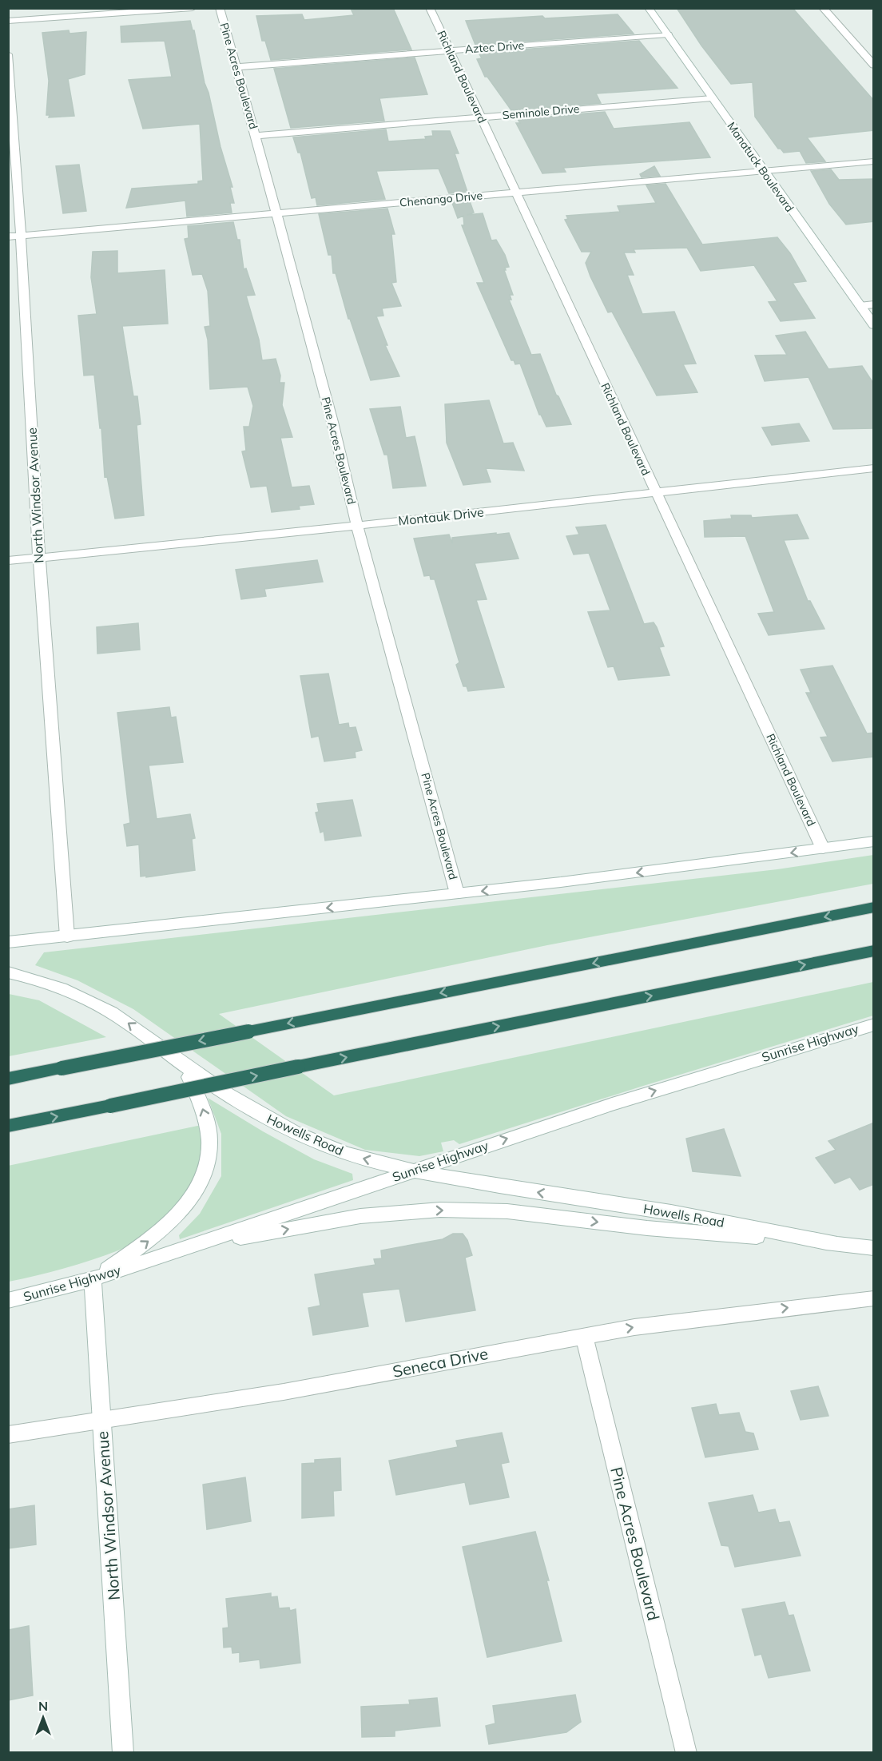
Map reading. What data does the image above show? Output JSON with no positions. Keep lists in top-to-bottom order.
{
  "streets": {
    "street": [
      "Aztec Drive",
      "Pine Acres Boulevard",
      "Richland Boulevard",
      "Seminole Drive",
      "Manatuck Boulevard",
      "Chenango Drive",
      "North Windsor Avenue",
      "Montauk Drive",
      "Sunrise Highway",
      "Howells Road",
      "Seneca Drive"
    ]
  },
  "crossings": [
    ["Aztec Drive", "Pine Acres Boulevard"],
    ["Aztec Drive", "Richland Boulevard"],
    ["Aztec Drive", "Manatuck Boulevard"],
    ["Pine Acres Boulevard", "Seminole Drive"],
    ["Pine Acres Boulevard", "Chenango Drive"],
    ["Pine Acres Boulevard", "Montauk Drive"],
    ["Pine Acres Boulevard", "Seneca Drive"],
    ["Richland Boulevard", "Seminole Drive"],
    ["Richland Boulevard", "Chenango Drive"],
    ["Richland Boulevard", "Montauk Drive"],
    ["Seminole Drive", "Manatuck Boulevard"],
    ["Manatuck Boulevard", "Chenango Drive"],
    ["Chenango Drive", "North Windsor Avenue"],
    ["North Windsor Avenue", "Montauk Drive"],
    ["North Windsor Avenue", "Sunrise Highway"],
    ["North Windsor Avenue", "Seneca Drive"],
    ["Sunrise Highway", "Howells Road"]
  ],
  "one_way": ["Sunrise Highway"],
  "north": "top"
}
